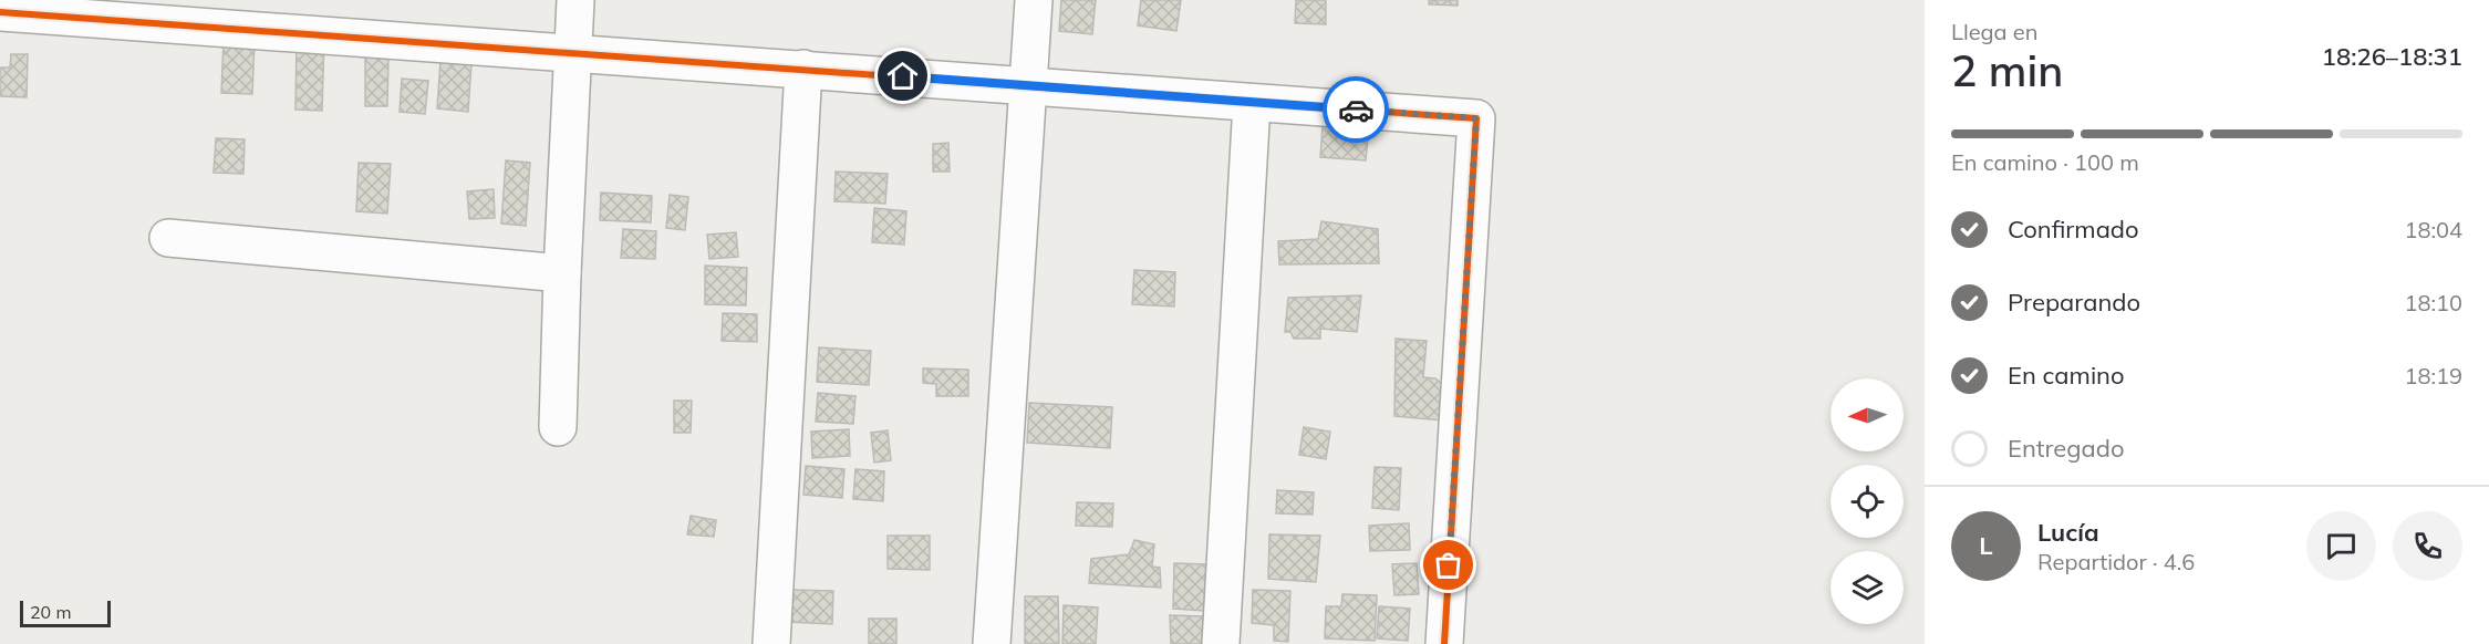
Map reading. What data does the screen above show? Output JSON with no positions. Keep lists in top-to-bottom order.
{
  "scale_bar": "20 m",
  "north": "left",
  "page": {
    "heading": ["2 min", "Llega en", "18:26–18:31"],
    "panel": ["Lucía", "Repartidor · 4.6"],
    "bar": "En camino · 100 m",
    "list": [
      ["Confirmado", "18:04"],
      ["Preparando", "18:10"],
      ["En camino", "18:19"],
      "Entregado"
    ],
    "round": "L",
    "scale": "20 m"
  }
}
